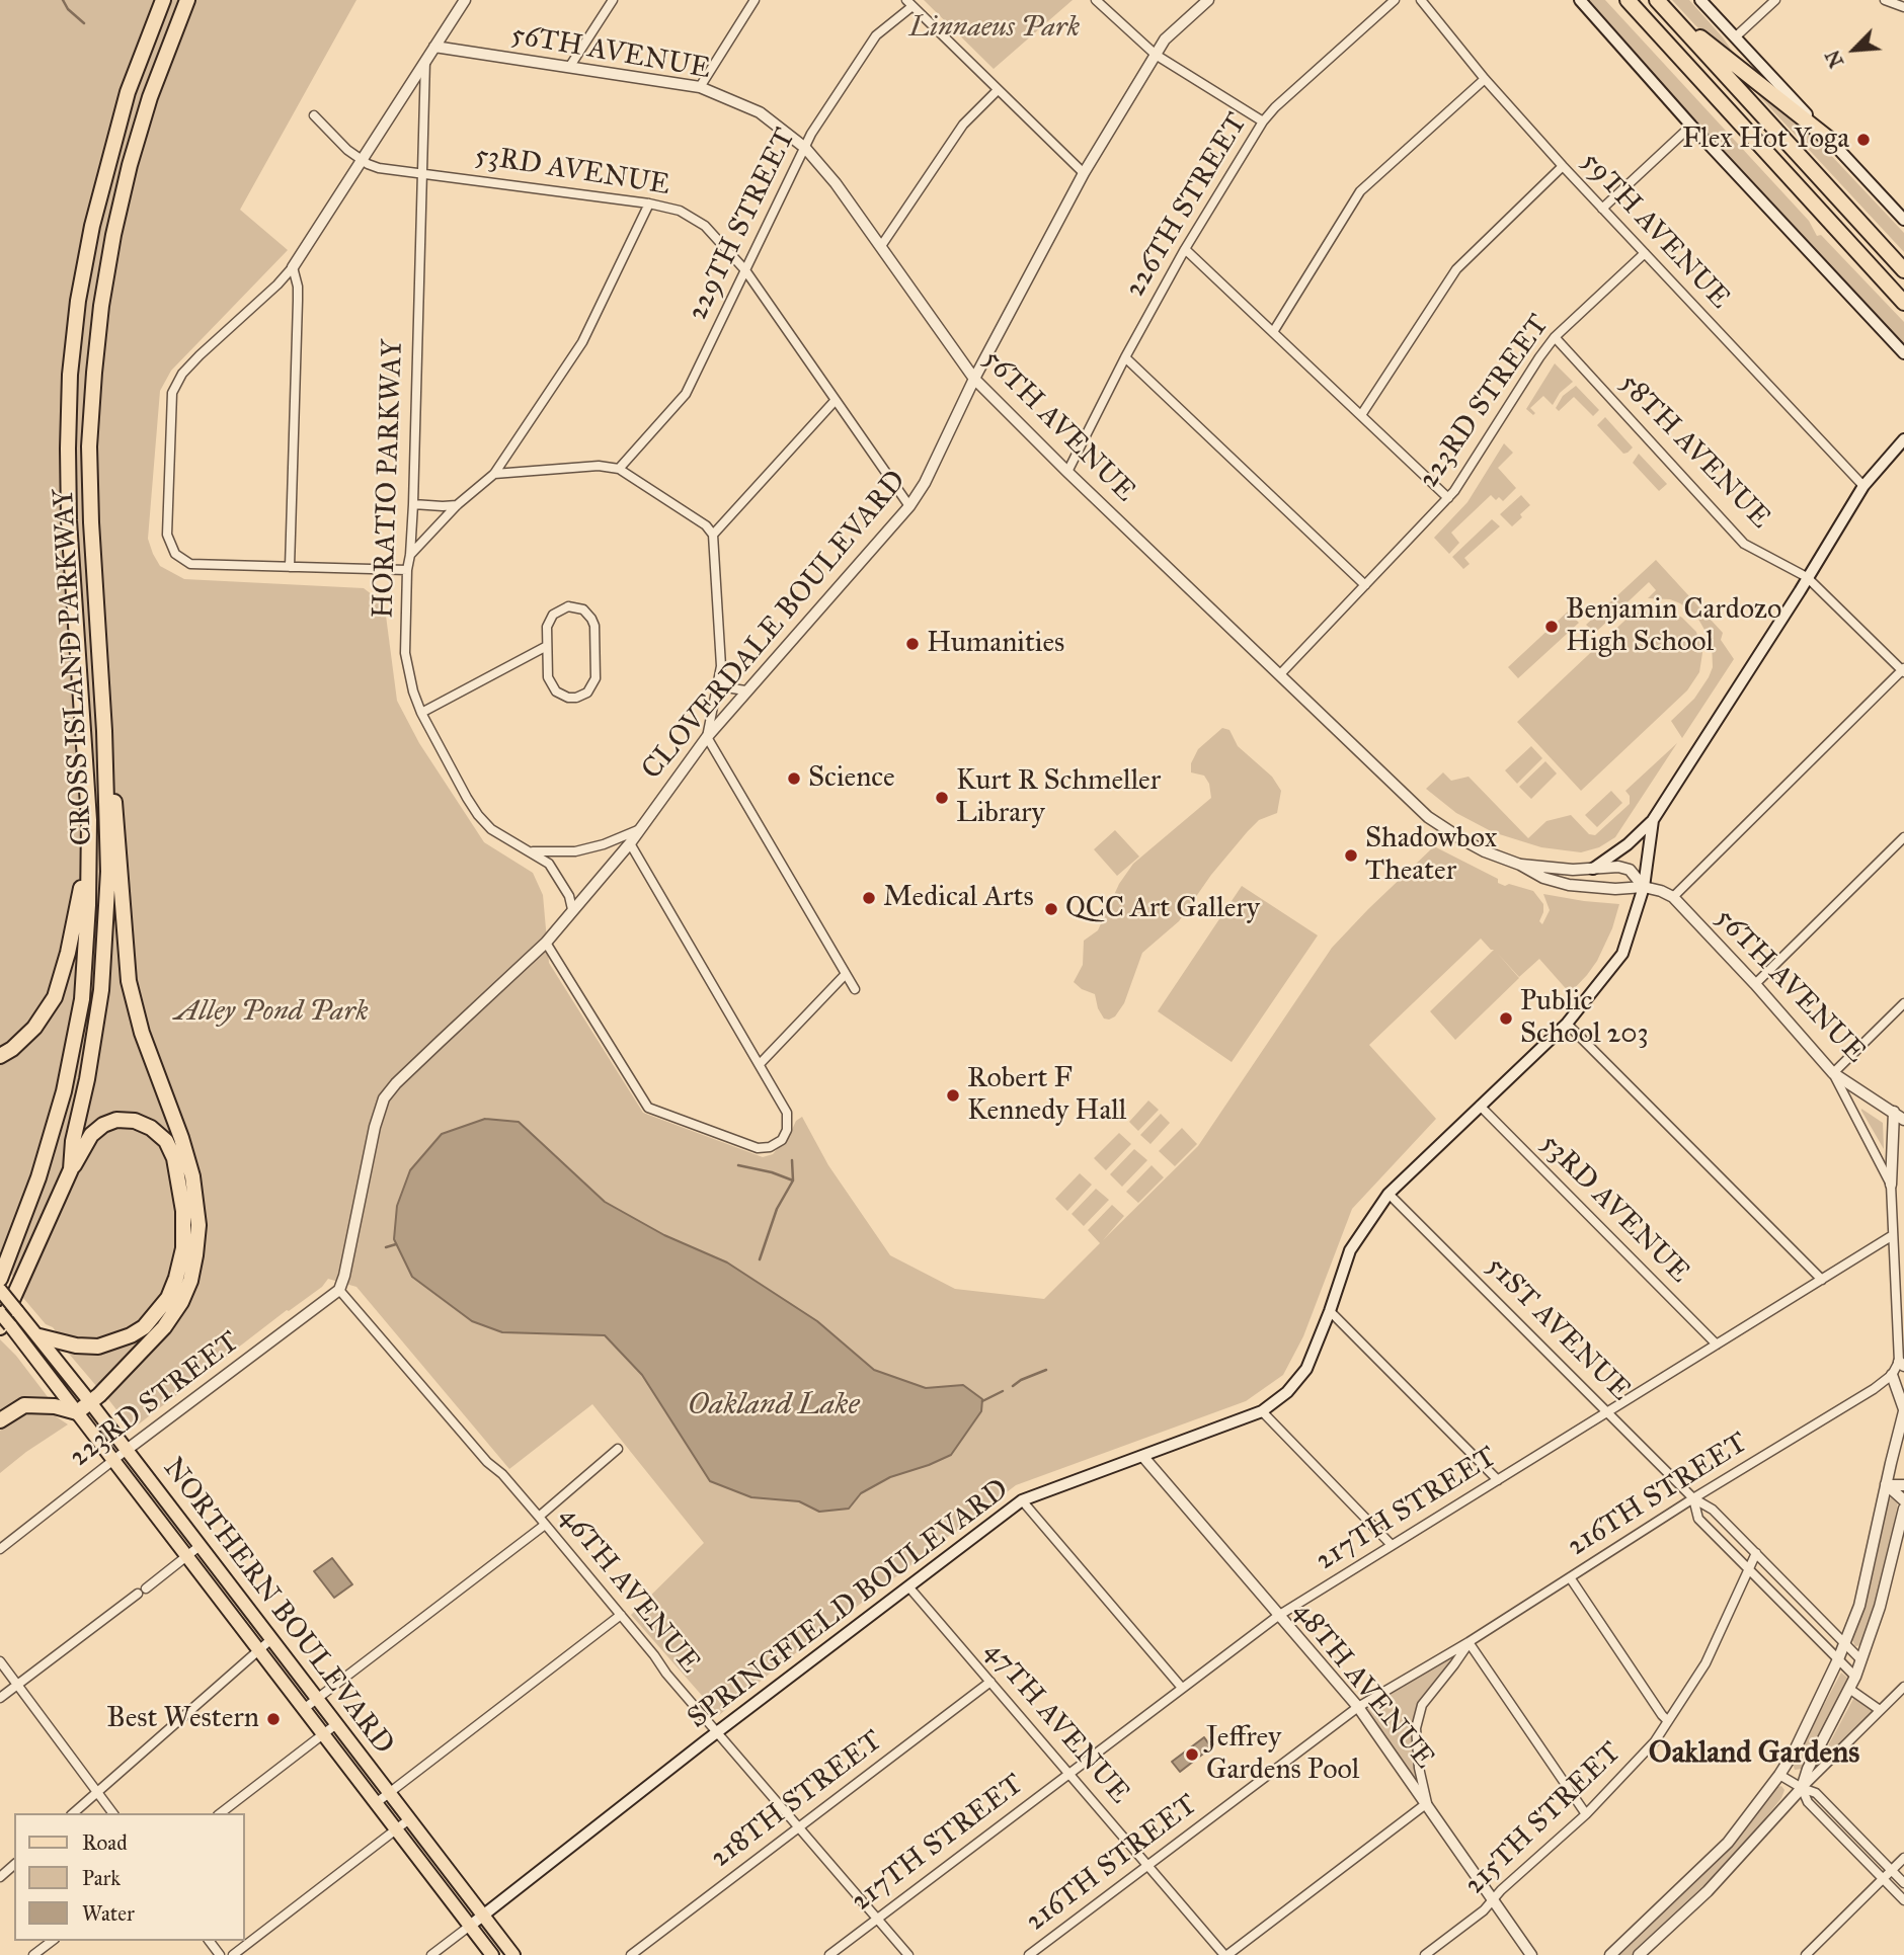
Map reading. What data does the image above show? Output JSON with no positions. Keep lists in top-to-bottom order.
{
  "streets": {
    "highway": ["CROSS ISLAND PARKWAY"],
    "main road": ["SPRINGFIELD BOULEVARD", "NORTHERN BOULEVARD"],
    "street": [
      "56TH AVENUE",
      "53RD AVENUE",
      "226TH STREET",
      "229TH STREET",
      "59TH AVENUE",
      "223RD STREET",
      "58TH AVENUE",
      "HORATIO PARKWAY",
      "CLOVERDALE BOULEVARD",
      "51ST AVENUE",
      "216TH STREET",
      "217TH STREET",
      "46TH AVENUE",
      "48TH AVENUE",
      "47TH AVENUE",
      "218TH STREET",
      "215TH STREET"
    ]
  },
  "crossings": [
    ["56TH AVENUE", "226TH STREET"],
    ["56TH AVENUE", "229TH STREET"],
    ["56TH AVENUE", "223RD STREET"],
    ["56TH AVENUE", "CLOVERDALE BOULEVARD"],
    ["56TH AVENUE", "SPRINGFIELD BOULEVARD"],
    ["53RD AVENUE", "229TH STREET"],
    ["53RD AVENUE", "HORATIO PARKWAY"],
    ["53RD AVENUE", "CLOVERDALE BOULEVARD"],
    ["53RD AVENUE", "217TH STREET"],
    ["53RD AVENUE", "SPRINGFIELD BOULEVARD"],
    ["59TH AVENUE", "223RD STREET"],
    ["59TH AVENUE", "SPRINGFIELD BOULEVARD"],
    ["223RD STREET", "58TH AVENUE"],
    ["223RD STREET", "CLOVERDALE BOULEVARD"],
    ["223RD STREET", "46TH AVENUE"],
    ["223RD STREET", "NORTHERN BOULEVARD"],
    ["58TH AVENUE", "SPRINGFIELD BOULEVARD"],
    ["HORATIO PARKWAY", "CLOVERDALE BOULEVARD"],
    ["CLOVERDALE BOULEVARD", "46TH AVENUE"],
    ["CROSS ISLAND PARKWAY", "NORTHERN BOULEVARD"],
    ["51ST AVENUE", "216TH STREET"],
    ["51ST AVENUE", "217TH STREET"],
    ["51ST AVENUE", "SPRINGFIELD BOULEVARD"],
    ["51ST AVENUE", "215TH STREET"],
    ["216TH STREET", "48TH AVENUE"],
    ["216TH STREET", "47TH AVENUE"],
    ["217TH STREET", "46TH AVENUE"],
    ["217TH STREET", "48TH AVENUE"],
    ["217TH STREET", "47TH AVENUE"],
    ["46TH AVENUE", "SPRINGFIELD BOULEVARD"],
    ["46TH AVENUE", "218TH STREET"],
    ["SPRINGFIELD BOULEVARD", "NORTHERN BOULEVARD"],
    ["SPRINGFIELD BOULEVARD", "48TH AVENUE"],
    ["SPRINGFIELD BOULEVARD", "47TH AVENUE"],
    ["48TH AVENUE", "215TH STREET"],
    ["47TH AVENUE", "218TH STREET"]
  ],
  "districts": ["Oakland Gardens"],
  "water": ["Oakland Lake"],
  "parks": ["Linnaeus Park", "Alley Pond Park"],
  "places": [
    "Flex Hot Yoga",
    "Benjamin Cardozo High School",
    "Humanities",
    "Science",
    "Kurt R Schmeller Library",
    "Shadowbox Theater",
    "Medical Arts",
    "QCC Art Gallery",
    "Public School 203",
    "Robert F Kennedy Hall",
    "Best Western",
    "Jeffrey Gardens Pool"
  ],
  "legend": ["Road", "Park", "Water"],
  "north": "bottom left"
}
